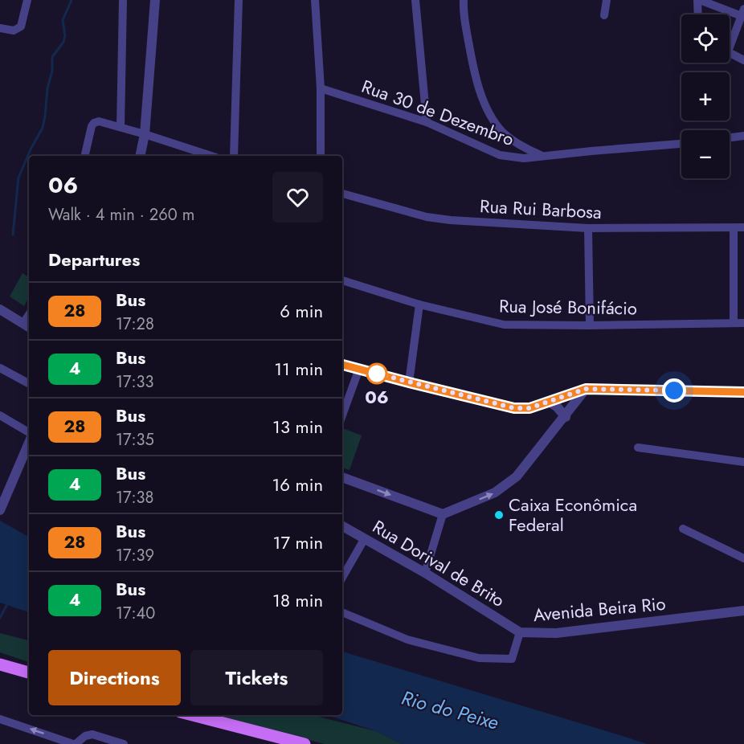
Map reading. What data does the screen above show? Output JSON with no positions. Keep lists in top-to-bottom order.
{
  "streets": {
    "street": [
      "Rua 30 de Dezembro",
      "Rua Rui Barbosa",
      "Rua José Bonifácio",
      "Rua Dorival de Brito",
      "Avenida Beira Rio"
    ]
  },
  "crossings": [
    ["Rua Dorival de Brito", "Avenida Beira Rio"]
  ],
  "water": ["Rio do Peixe"],
  "places": ["06", "Caixa Econômica Federal"],
  "lines": ["bus line 28"],
  "page": {
    "map_buttons": ["+", "−"],
    "heading": [
      ["06", "Walk · 4 min · 260 m"],
      "Departures"
    ],
    "list": [
      {
        "mark": "28",
        "name": "Bus",
        "note": "17:28",
        "value": "6 min"
      },
      {
        "mark": "4",
        "name": "Bus",
        "note": "17:33",
        "value": "11 min"
      },
      {
        "mark": "28",
        "name": "Bus",
        "note": "17:35",
        "value": "13 min"
      },
      {
        "mark": "4",
        "name": "Bus",
        "note": "17:38",
        "value": "16 min"
      },
      {
        "mark": "28",
        "name": "Bus",
        "note": "17:39",
        "value": "17 min"
      },
      {
        "mark": "4",
        "name": "Bus",
        "note": "17:40",
        "value": "18 min"
      }
    ],
    "buttons": ["Directions", "Tickets"]
  }
}
